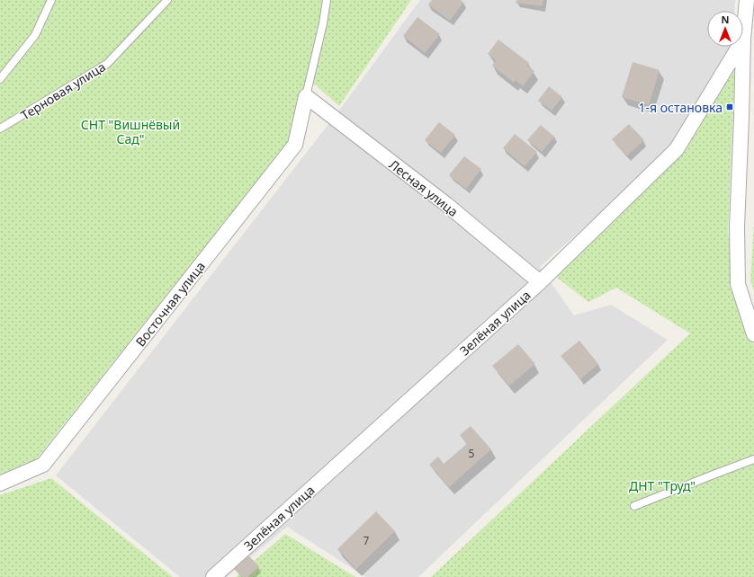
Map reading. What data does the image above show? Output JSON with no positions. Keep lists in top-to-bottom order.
{
  "streets": {
    "street": ["Лесная улица", "Восточная улица", "Зелёная улица"],
    "lane": ["Терновая улица"]
  },
  "crossings": [
    ["Лесная улица", "Восточная улица"],
    ["Лесная улица", "Зелёная улица"]
  ],
  "parks": ["СНТ \"Вишнёвый Сад\"", "ДНТ \"Труд\""],
  "places": {
    "transit": ["1-я остановка"]
  },
  "house_numbers": ["5", "7"],
  "north": "top"
}
